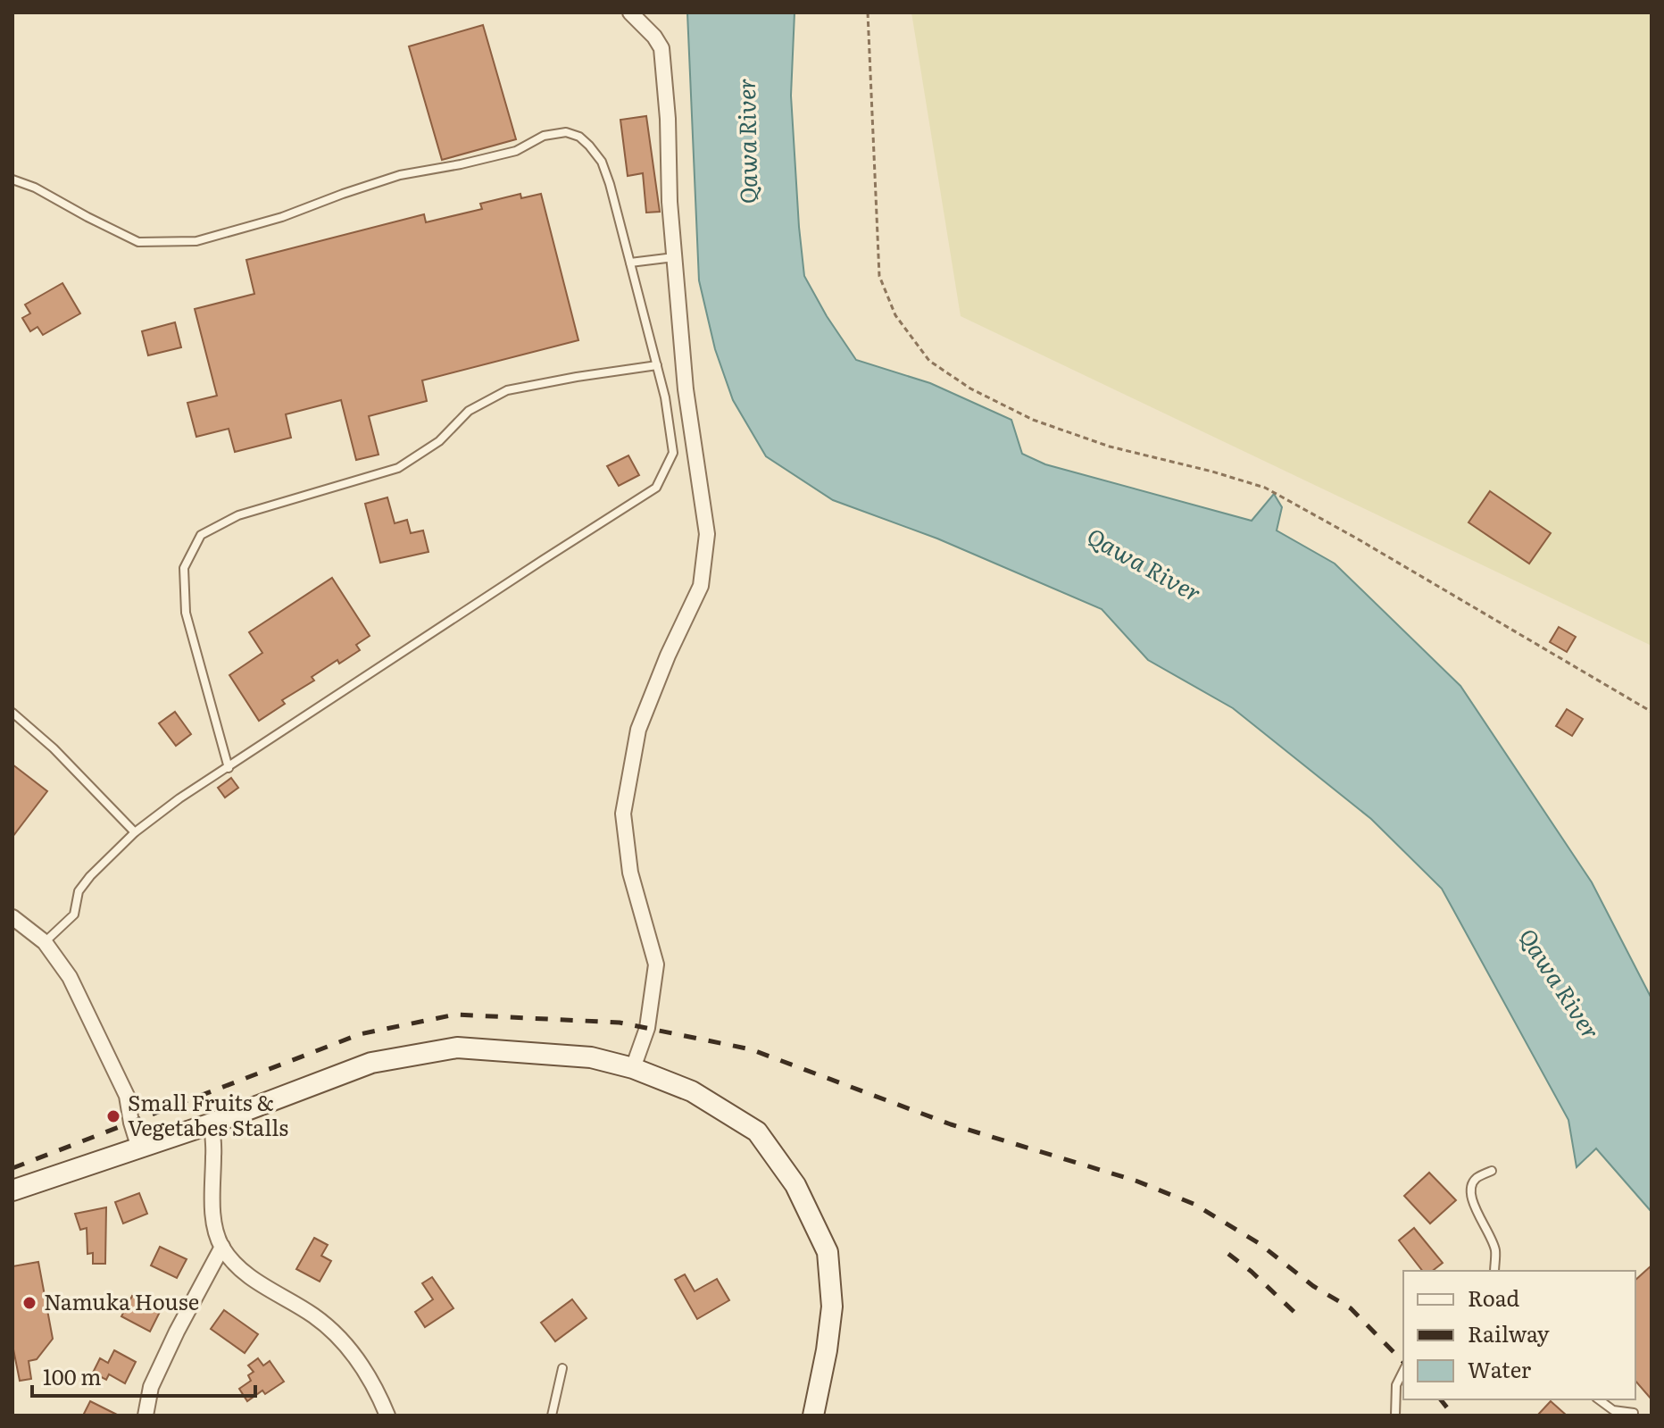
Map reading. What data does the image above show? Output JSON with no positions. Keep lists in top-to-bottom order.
{
  "water": ["Qawa River"],
  "places": ["Small Fruits & Vegetabes Stalls", "Namuka House"],
  "legend": ["Road", "Railway", "Water"],
  "scale_bar": "100 m"
}
